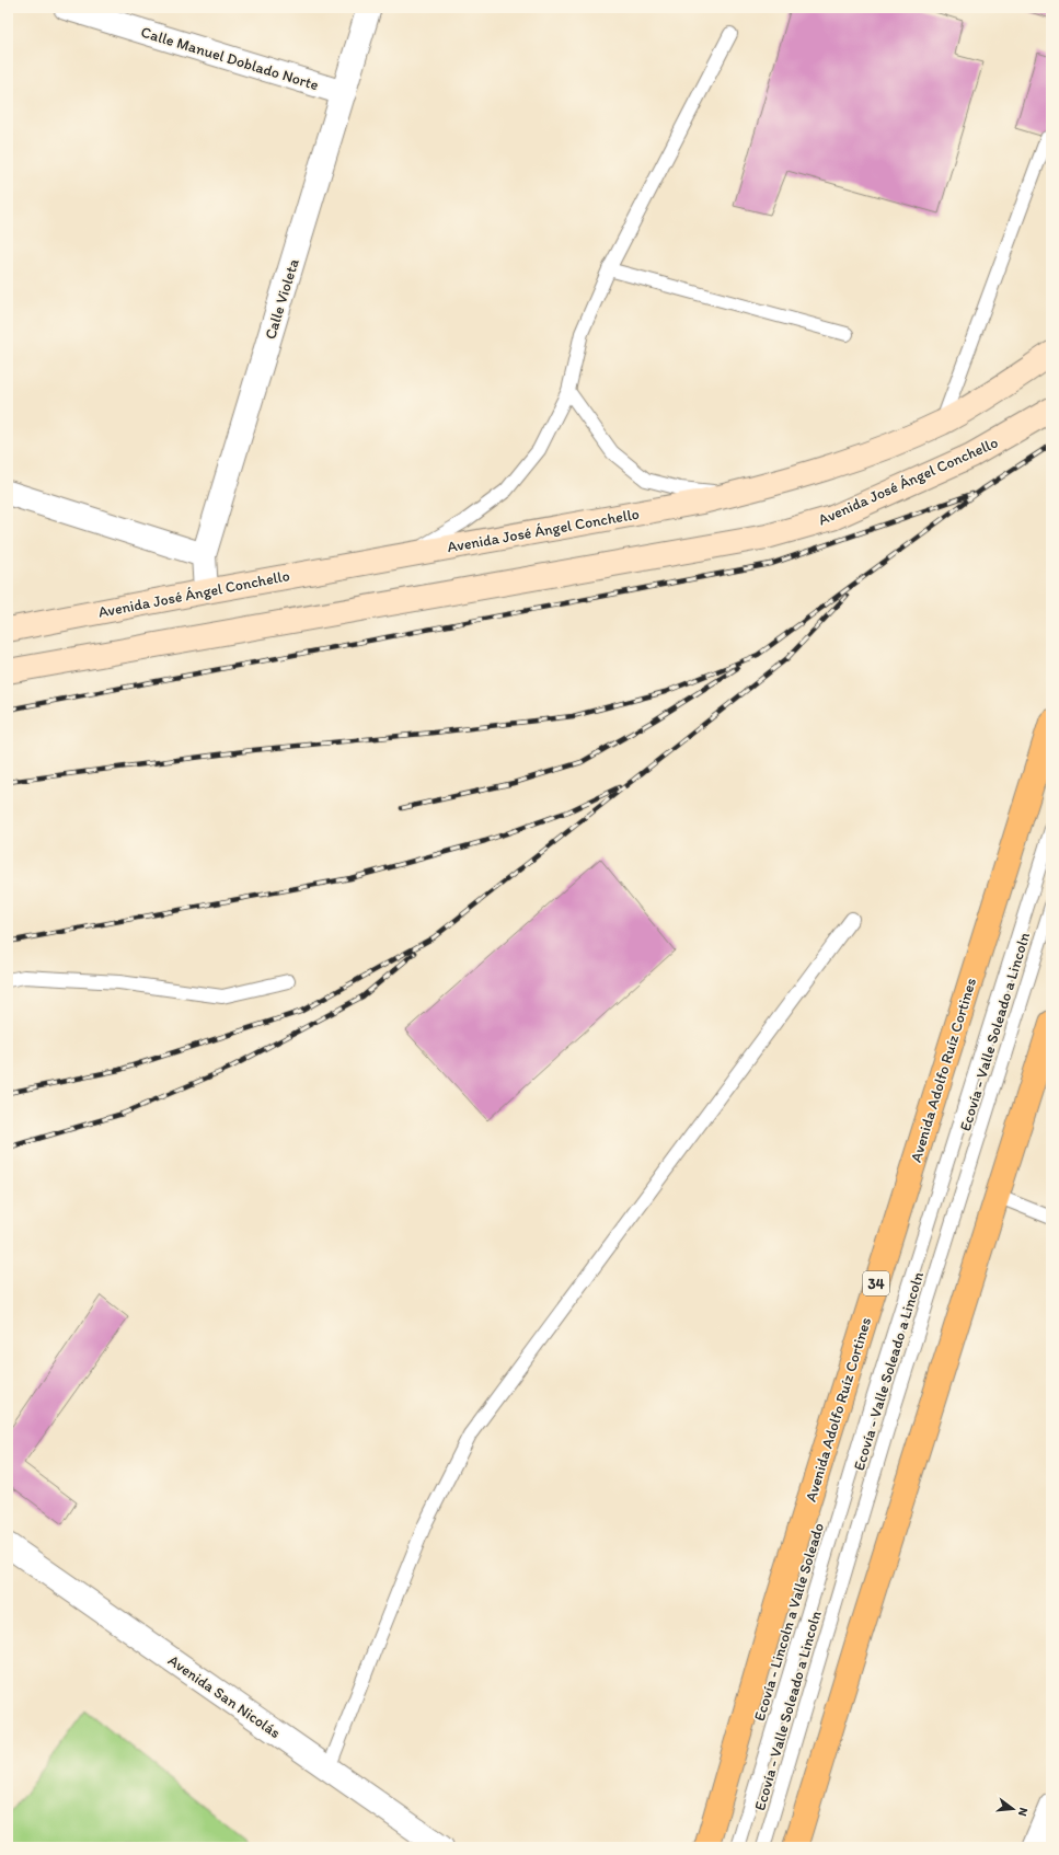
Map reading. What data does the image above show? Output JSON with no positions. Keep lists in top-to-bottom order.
{
  "streets": {
    "main road": ["Avenida José Ángel Conchello", "Avenida Adolfo Ruíz Cortines", "34"],
    "street": ["Calle Manuel Doblado Norte", "Calle Violeta", "Avenida San Nicolás"],
    "lane": ["Ecovía - Valle Soleado a Lincoln", "Ecovía - Lincoln a Valle Soleado"]
  },
  "crossings": [
    ["Calle Manuel Doblado Norte", "Calle Violeta"],
    ["Calle Violeta", "Avenida José Ángel Conchello"]
  ],
  "north": "right"
}
